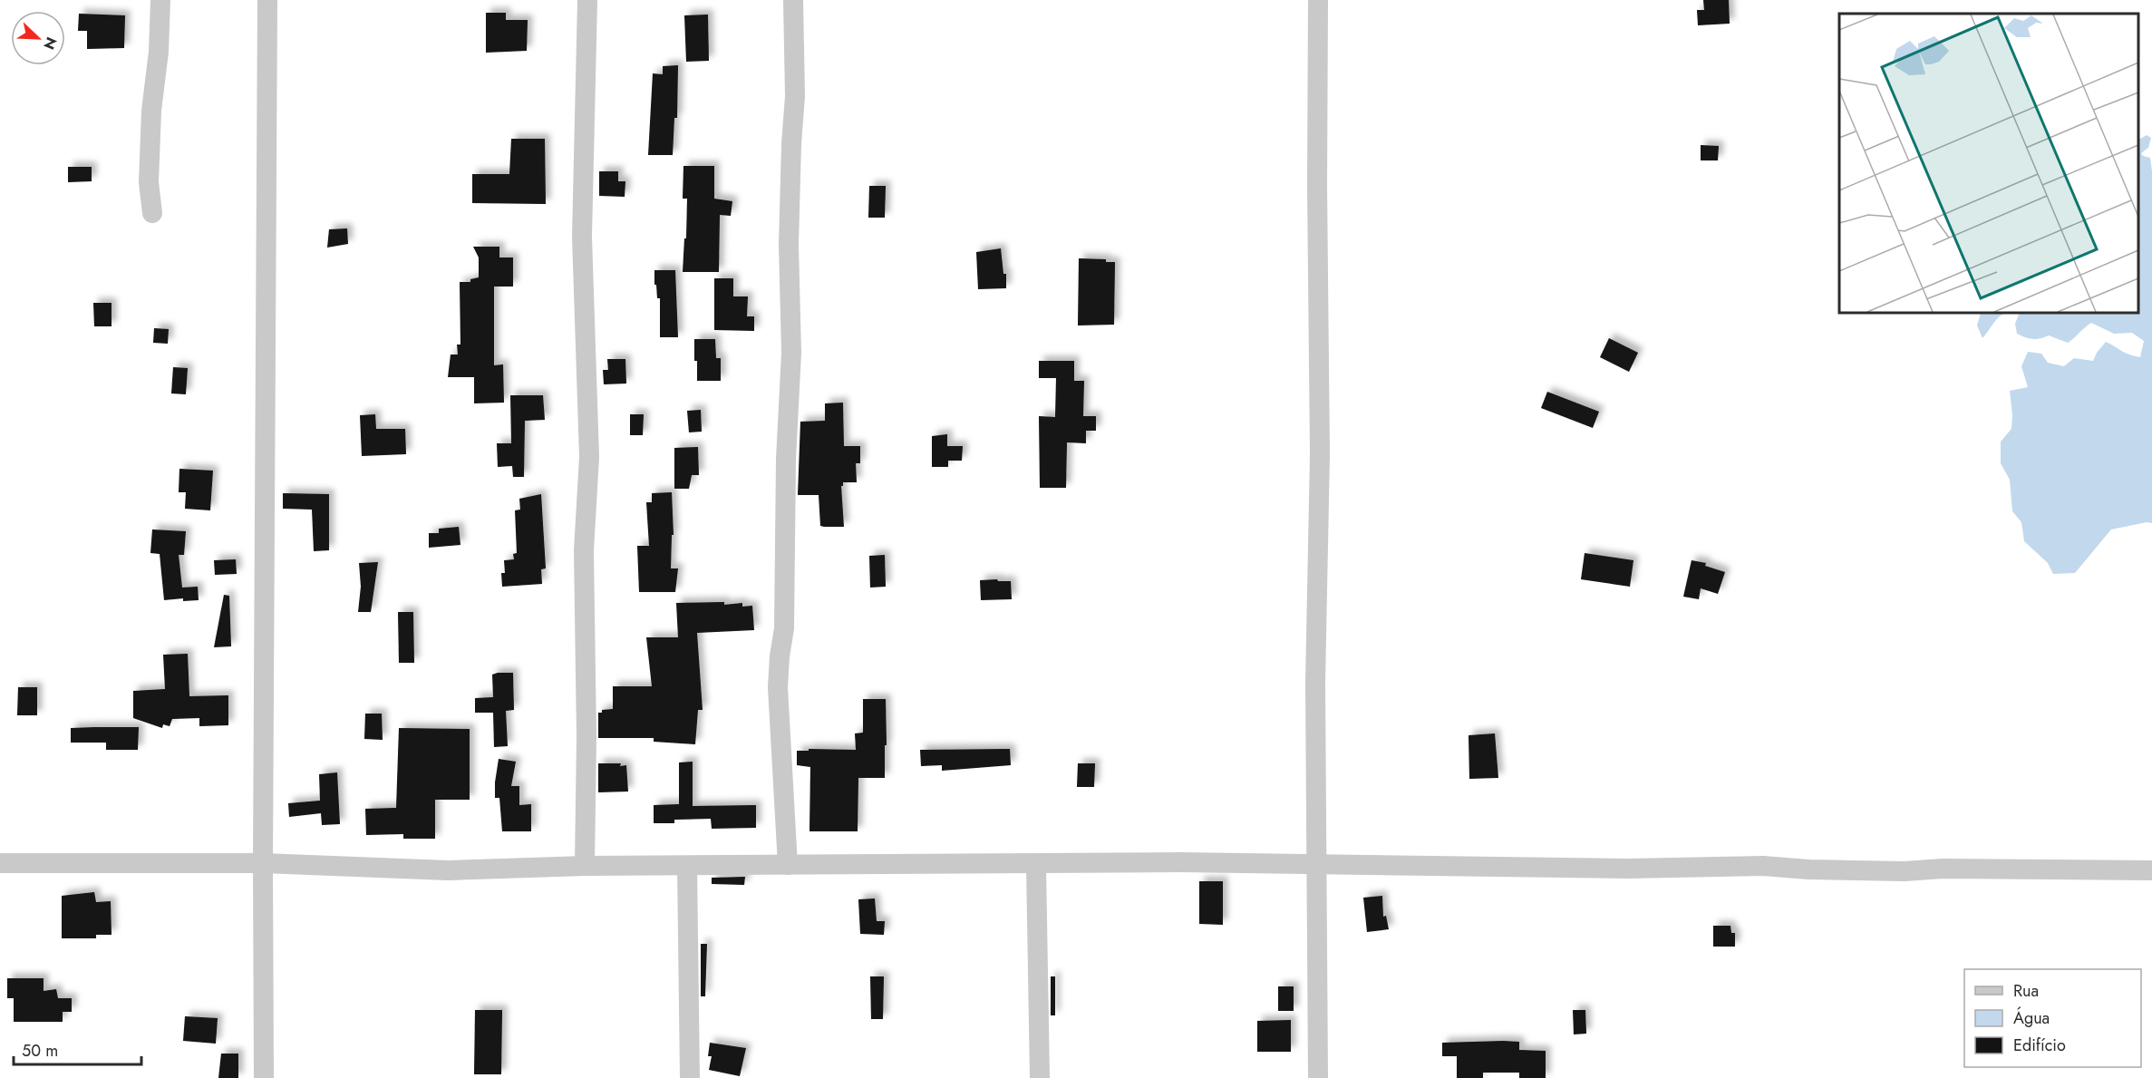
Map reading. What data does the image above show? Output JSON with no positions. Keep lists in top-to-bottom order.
{
  "legend": ["Rua", "Água", "Edifício"],
  "scale_bar": "50 m",
  "north": "bottom right"
}
